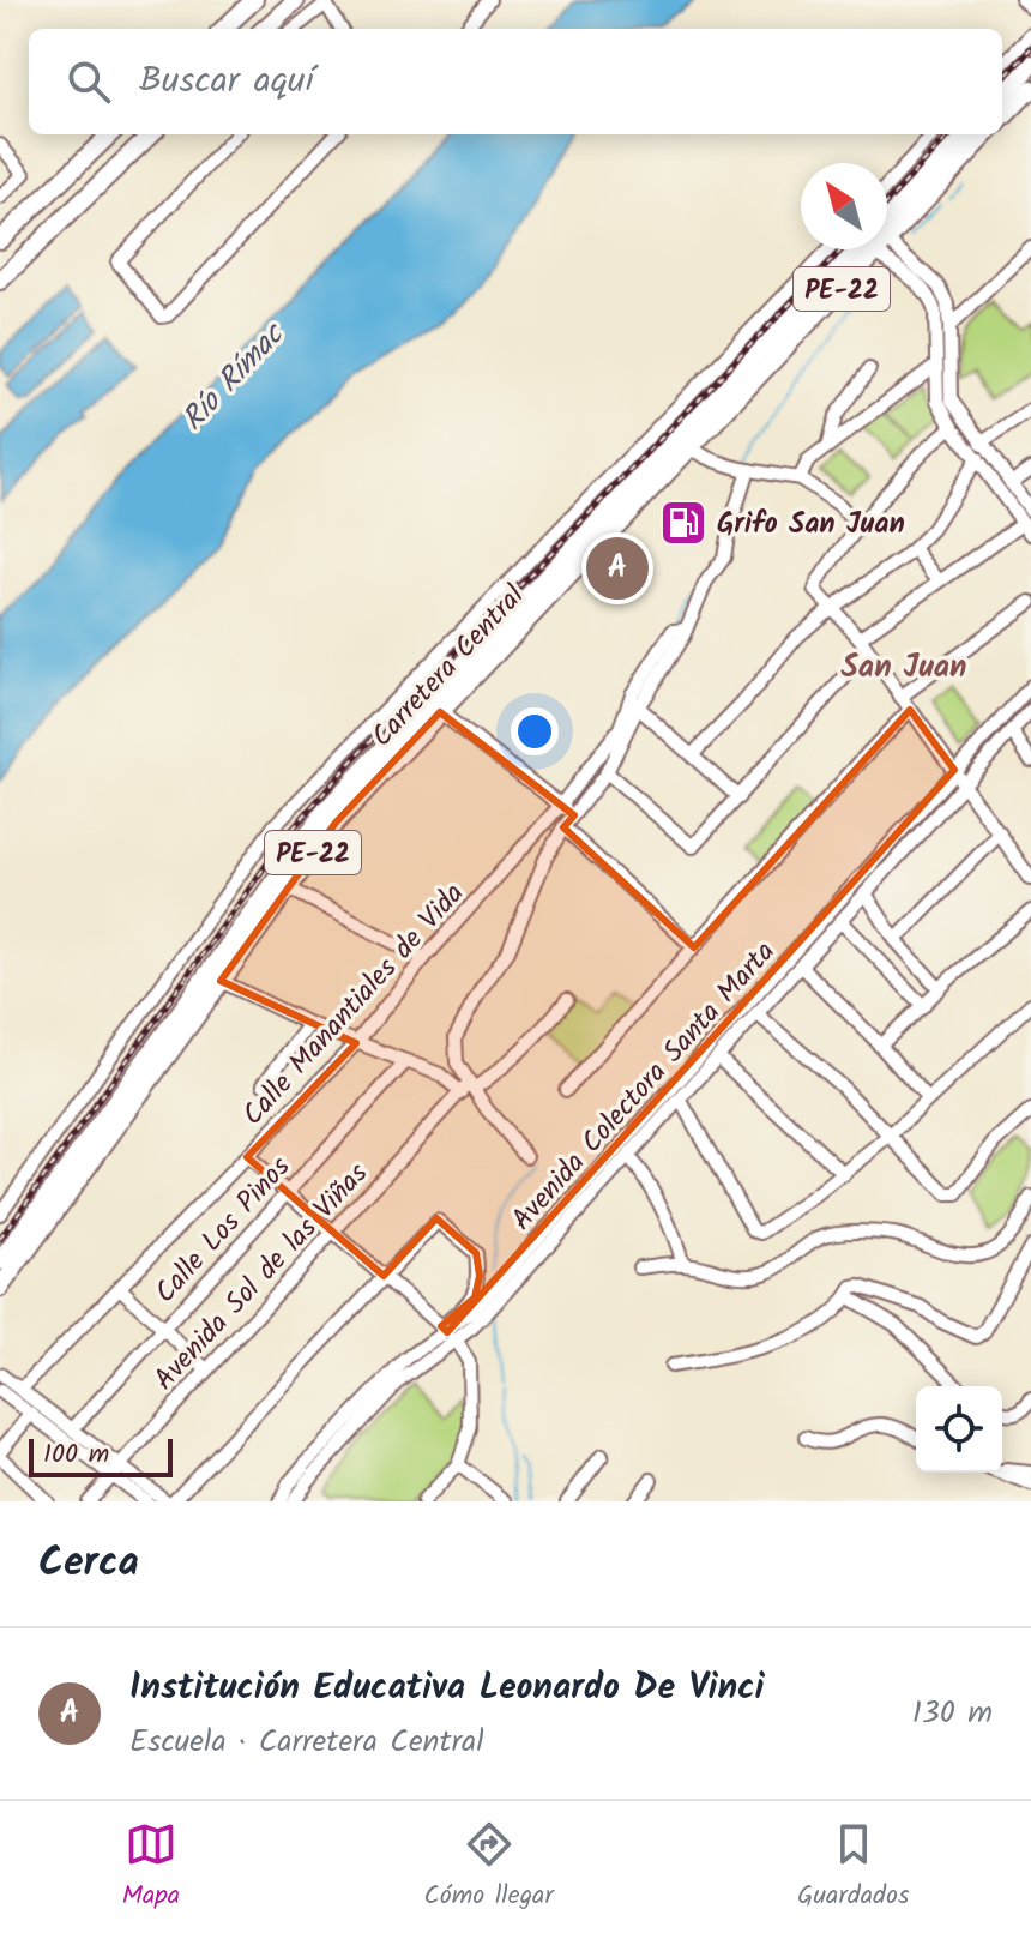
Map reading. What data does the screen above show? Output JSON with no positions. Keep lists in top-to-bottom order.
{
  "streets": {
    "highway": ["PE-22", "Carretera Central"],
    "street": [
      "Calle Manantiales de Vida",
      "Avenida Colectora Santa Marta",
      "Calle Los Pinos",
      "Avenida Sol de las Viñas"
    ]
  },
  "districts": ["San Juan"],
  "water": ["Río Rímac"],
  "places": {
    "fuel station": ["Grifo San Juan"]
  },
  "scale_bar": "100 m",
  "north": "top left",
  "page": {
    "search": "Buscar aquí",
    "pins": "A",
    "scale": "100 m",
    "heading": "Cerca",
    "list": [
      {
        "mark": "A",
        "name": "Institución Educativa Leonardo De Vinci",
        "note": "Escuela · Carretera Central",
        "value": "130 m"
      }
    ],
    "nav": ["Mapa", "Cómo llegar", "Guardados"]
  }
}
